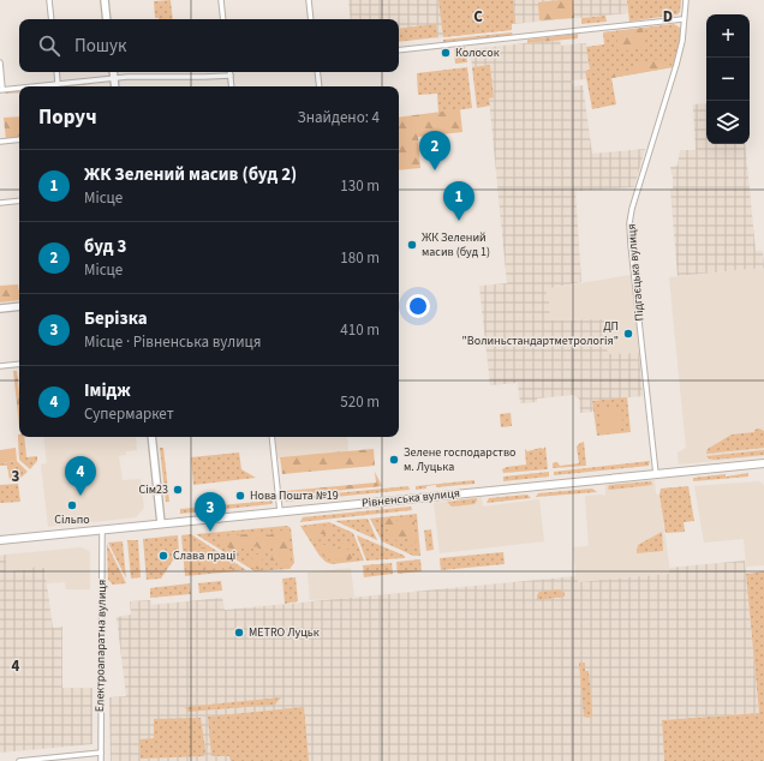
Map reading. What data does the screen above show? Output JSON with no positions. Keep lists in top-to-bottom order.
{
  "streets": {
    "main road": ["Рівненська вулиця"],
    "street": ["Підгаєцька вулиця", "Електроапаратна вулиця"]
  },
  "crossings": [
    ["Підгаєцька вулиця", "Рівненська вулиця"],
    ["Рівненська вулиця", "Електроапаратна вулиця"]
  ],
  "places": [
    "Колосок",
    "ЖК Зелений масив (буд 1)",
    "ДП \"Волиньстандартметрологія\"",
    "Зелене господарство м. Луцька",
    "Сім23",
    "Нова Пошта №19",
    "Сільпо",
    "Слава праці",
    "METRO Луцьк"
  ],
  "page": {
    "map_buttons": ["+", "−"],
    "search": "Пошук",
    "heading": ["Поруч", "Знайдено: 4"],
    "pins": [
      "2",
      "1",
      "4",
      "3"
    ],
    "list": [
      {
        "mark": "1",
        "name": "ЖК Зелений масив (буд 2)",
        "note": "Місце",
        "value": "130 m"
      },
      {
        "mark": "2",
        "name": "буд 3",
        "note": "Місце",
        "value": "180 m"
      },
      {
        "mark": "3",
        "name": "Берізка",
        "note": "Місце · Рівненська вулиця",
        "value": "410 m"
      },
      {
        "mark": "4",
        "name": "Імідж",
        "note": "Супермаркет",
        "value": "520 m"
      }
    ]
  },
  "grid": {
    "columns": ["C", "D"],
    "rows": ["3", "4"]
  }
}
